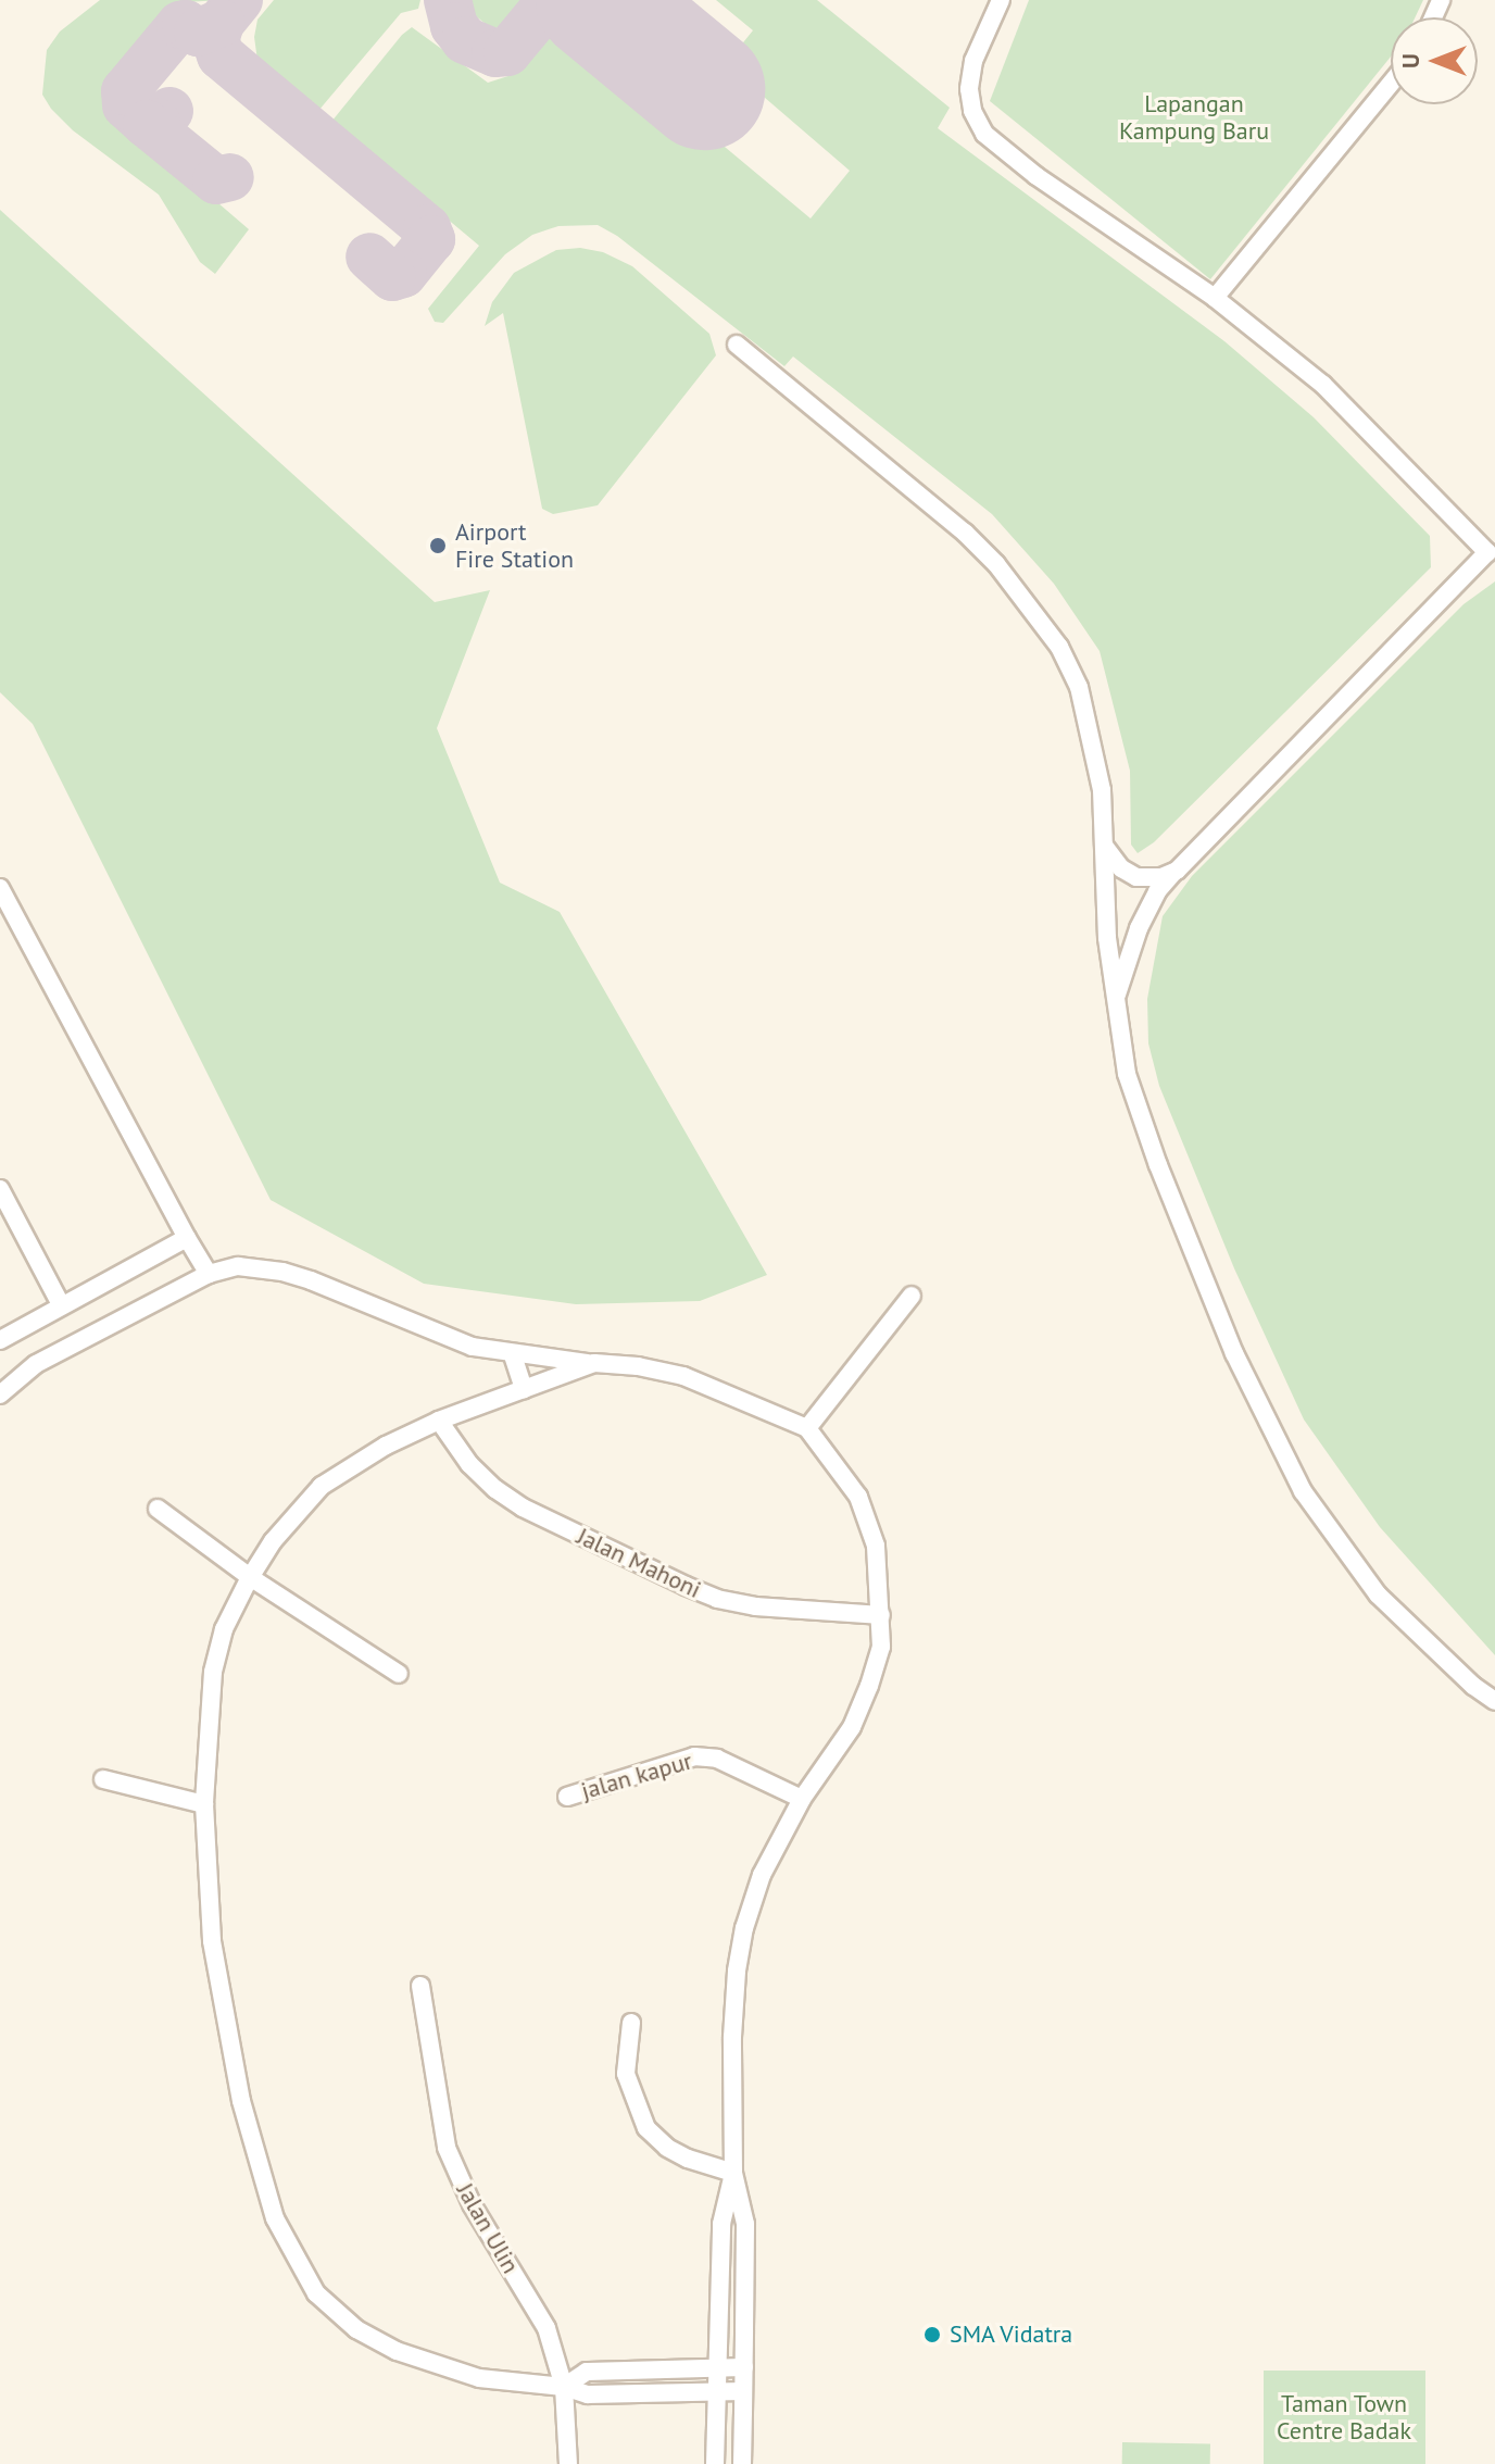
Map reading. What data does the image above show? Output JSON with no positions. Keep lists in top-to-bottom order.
{
  "streets": {
    "street": ["Jalan Mahoni", "jalan kapur", "Jalan Ulin"]
  },
  "parks": ["Lapangan Kampung Baru", "Taman Town Centre Badak"],
  "places": ["Airport Fire Station", "SMA Vidatra"],
  "north": "left"
}
